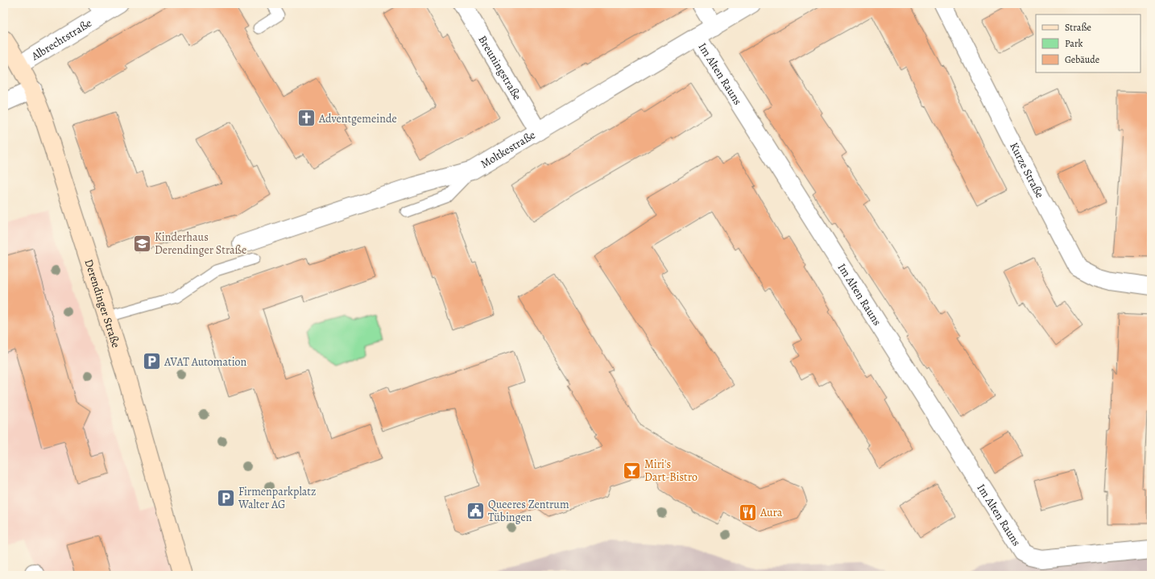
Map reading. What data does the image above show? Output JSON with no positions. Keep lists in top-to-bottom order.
{
  "streets": {
    "street": [
      "Albrechtstraße",
      "Breuningstraße",
      "Im Alten Rauns",
      "Moltkestraße",
      "Kurze Straße",
      "Derendinger Straße"
    ]
  },
  "crossings": [
    ["Albrechtstraße", "Derendinger Straße"],
    ["Breuningstraße", "Moltkestraße"],
    ["Im Alten Rauns", "Moltkestraße"]
  ],
  "places": {
    "church": ["Adventgemeinde"],
    "school or university": ["Kinderhaus Derendinger Straße"],
    "parking": ["AVAT Automation", "Firmenparkplatz Walter AG"],
    "bar": ["Miri's Dart-Bistro"],
    "public building": ["Queeres Zentrum Tübingen"],
    "restaurant": ["Aura"]
  },
  "legend": ["Straße", "Park", "Gebäude"]
}
